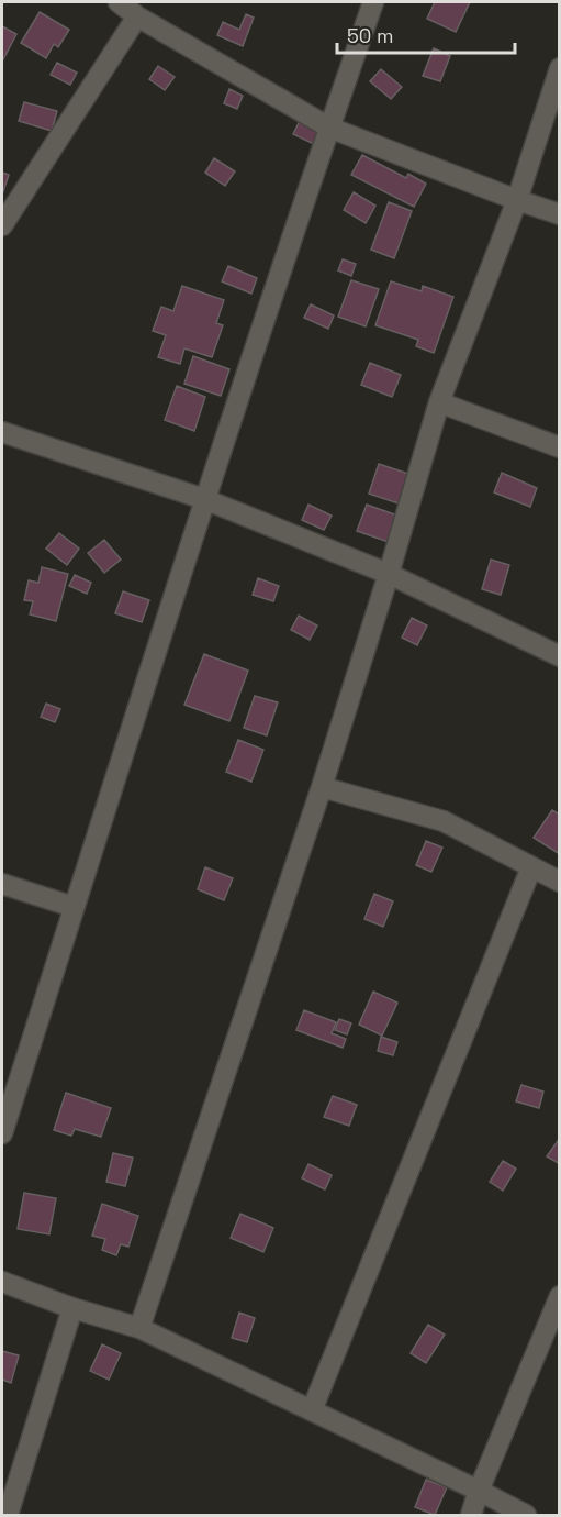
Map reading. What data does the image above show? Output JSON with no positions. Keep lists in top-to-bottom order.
{
  "scale_bar": "50 m"
}
